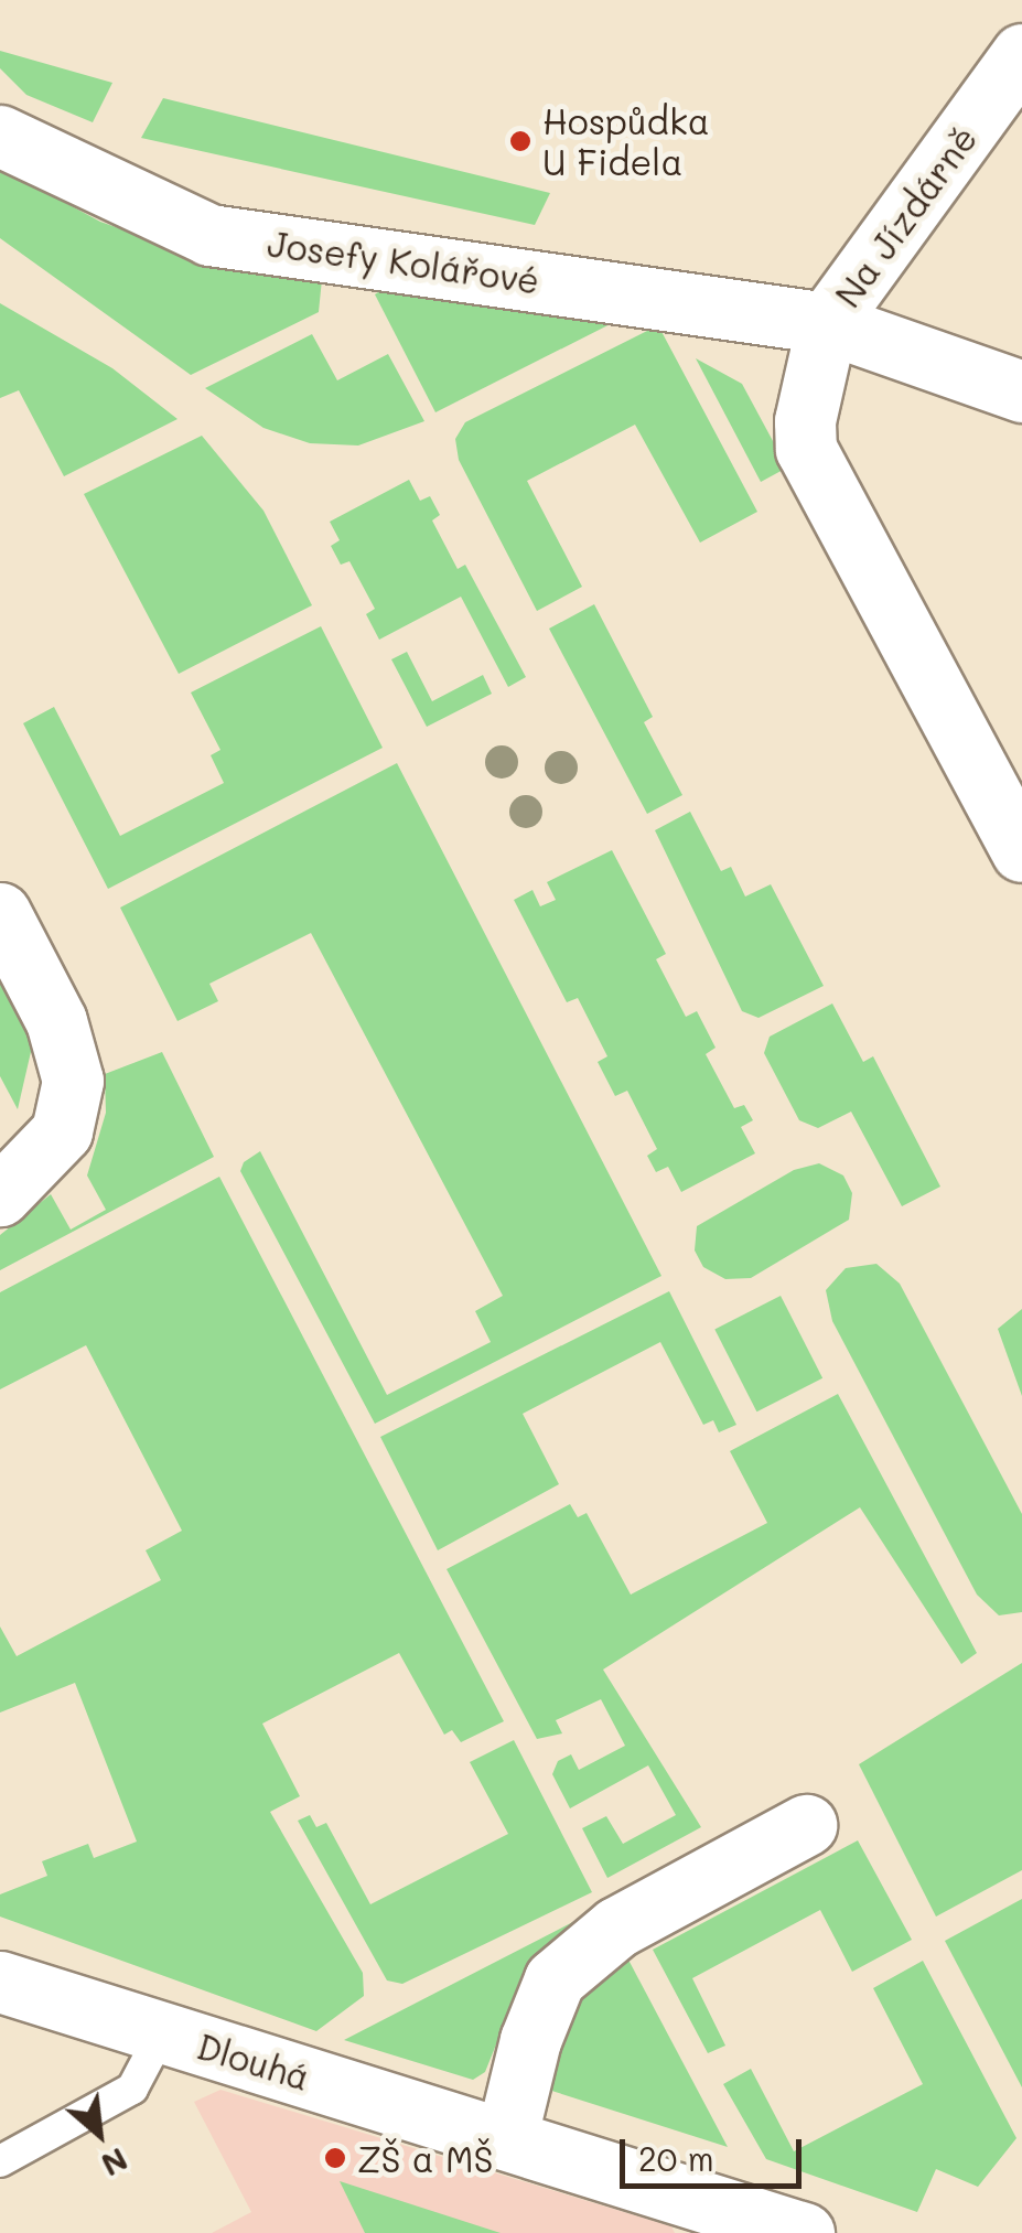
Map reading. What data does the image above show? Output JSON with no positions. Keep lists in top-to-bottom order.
{
  "streets": {
    "street": ["Na Jízdárně", "Josefy Kolářové", "Dlouhá"]
  },
  "crossings": [
    ["Na Jízdárně", "Josefy Kolářové"]
  ],
  "places": ["Hospůdka U Fidela", "ZŠ a MŠ"],
  "scale_bar": "20 m",
  "north": "bottom right"
}
